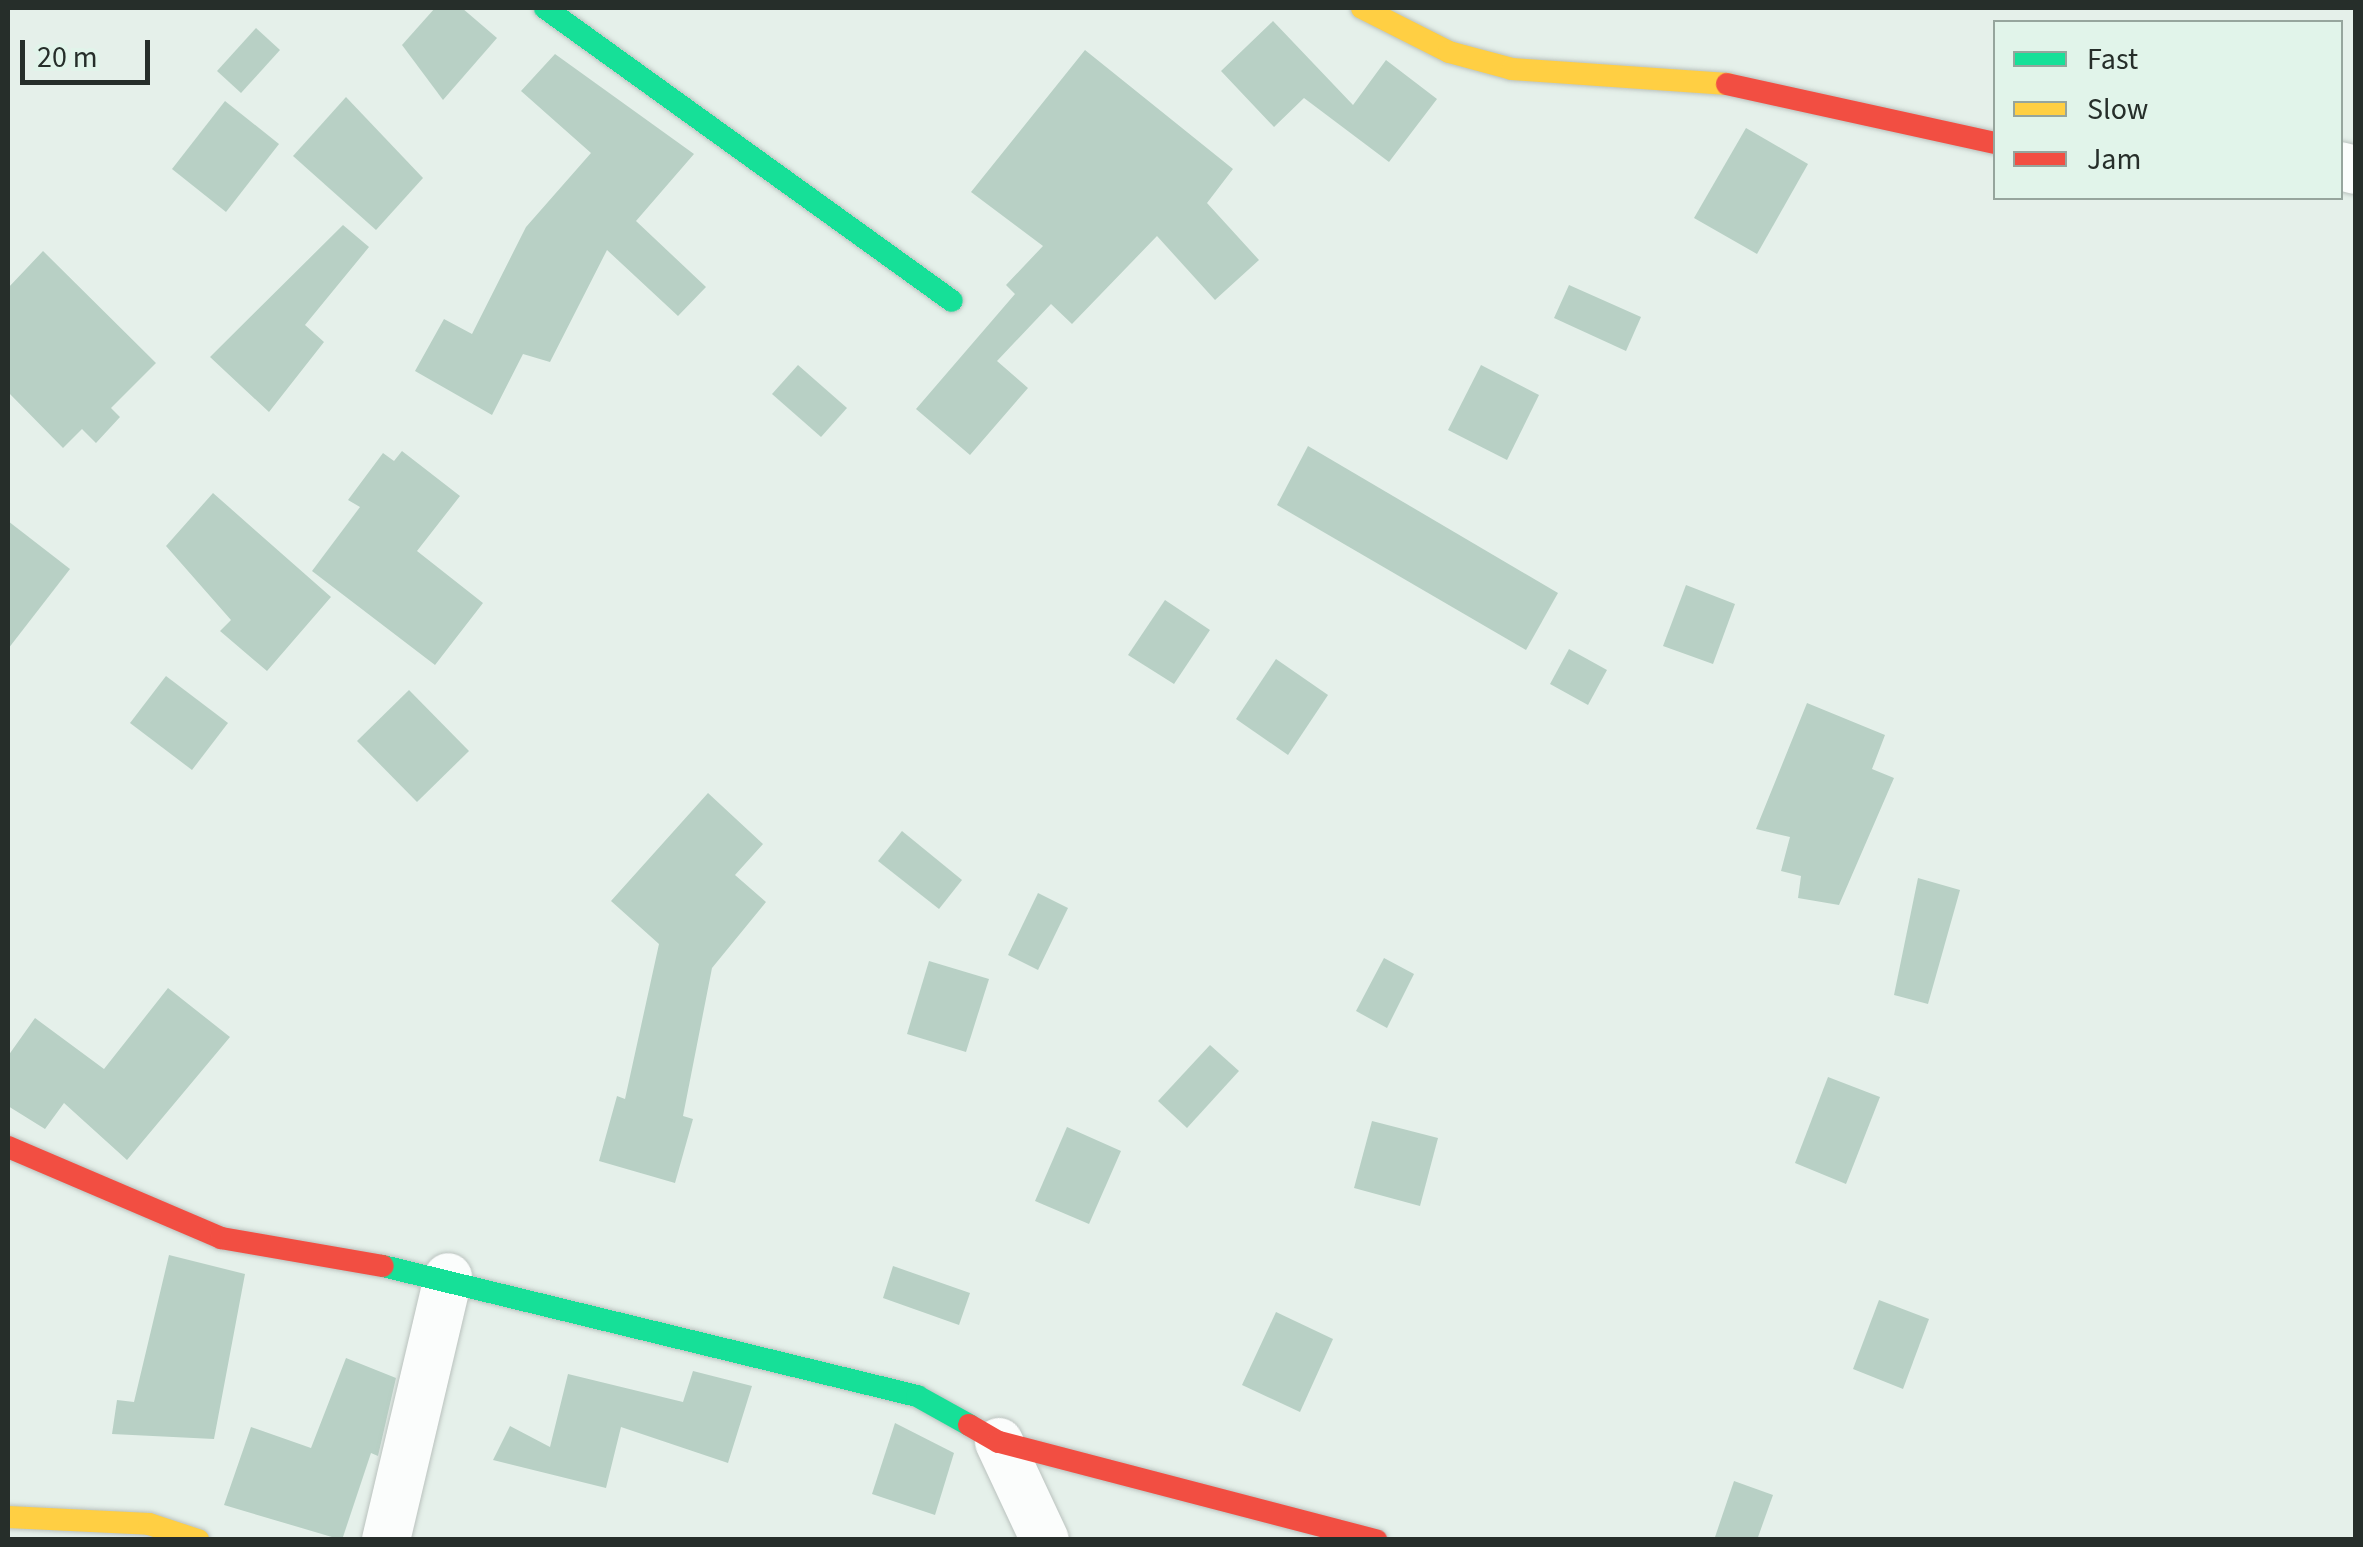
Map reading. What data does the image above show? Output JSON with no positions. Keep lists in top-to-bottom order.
{
  "legend": ["Fast", "Slow", "Jam"],
  "scale_bar": "20 m"
}
